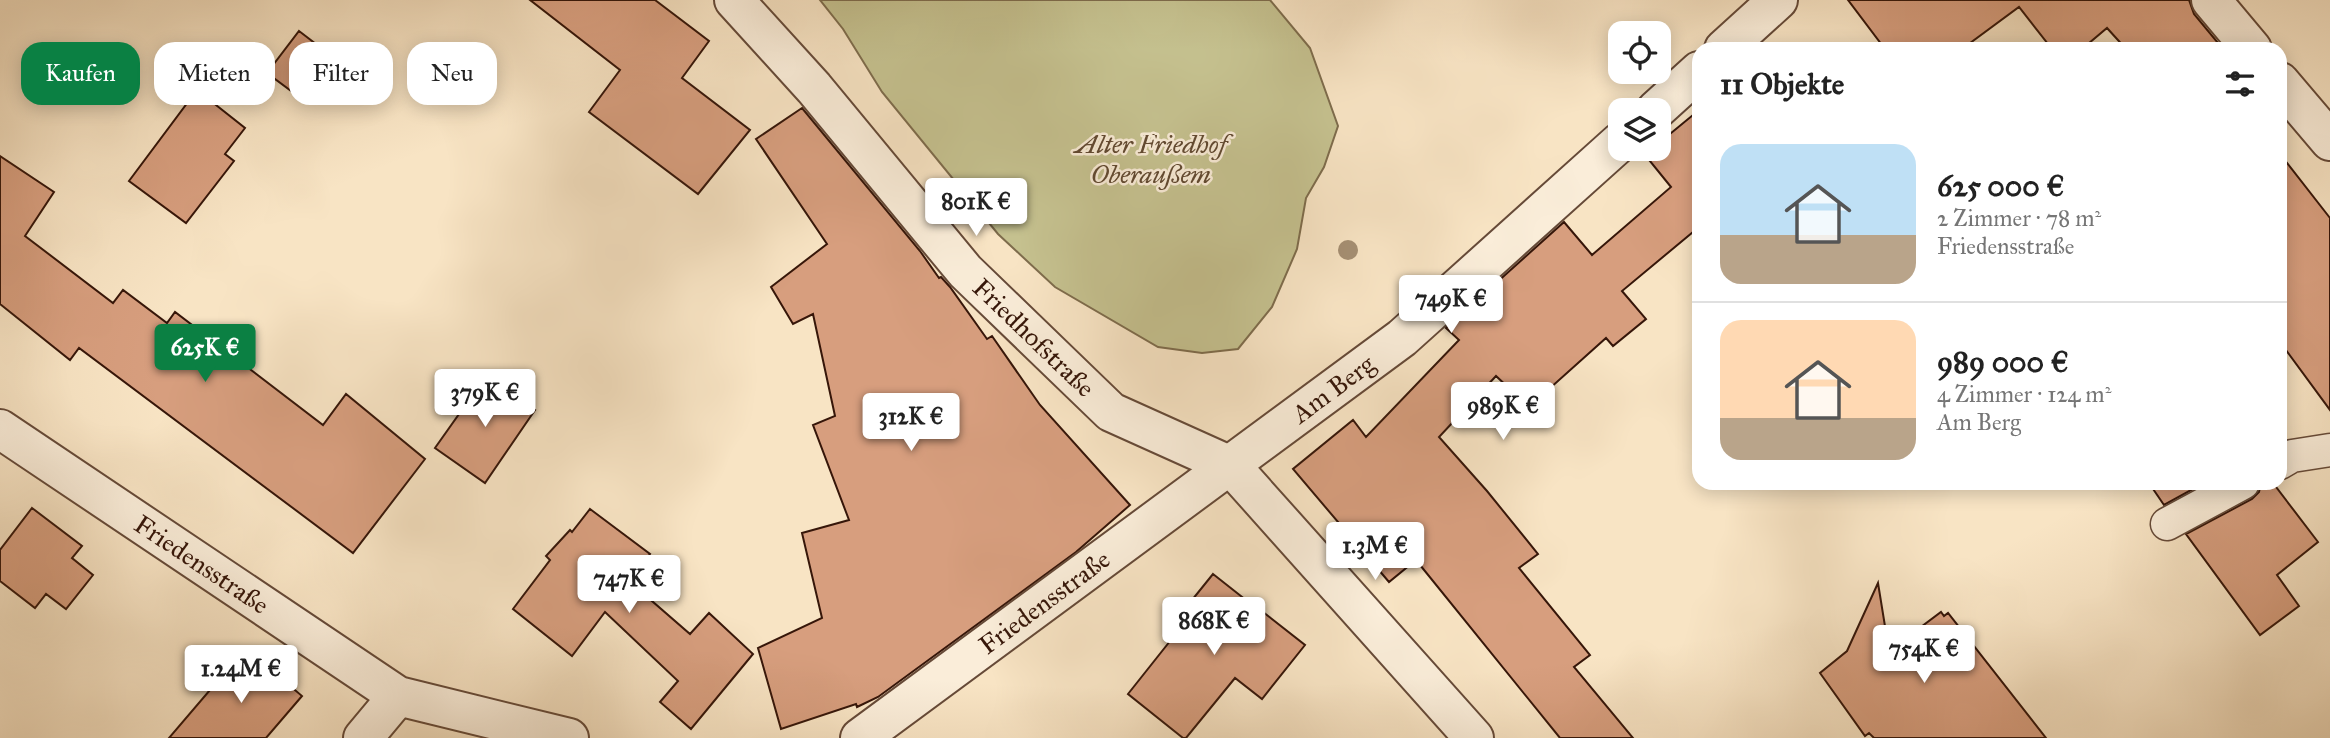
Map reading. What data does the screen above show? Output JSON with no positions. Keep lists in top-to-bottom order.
{
  "streets": {
    "street": ["Friedhofstraße", "Am Berg", "Friedensstraße"]
  },
  "crossings": [
    ["Friedhofstraße", "Am Berg"],
    ["Friedhofstraße", "Friedensstraße"],
    ["Am Berg", "Friedensstraße"]
  ],
  "parks": ["Alter Friedhof Oberaußem"],
  "page": {
    "chip": [
      "Kaufen",
      "Mieten",
      "Filter",
      "Neu"
    ],
    "heading": "11 Objekte",
    "list": [
      {
        "name": "625 000 €",
        "note": "2 Zimmer · 78 m² · Friedensstraße"
      },
      {
        "name": "989 000 €",
        "note": "4 Zimmer · 124 m² · Am Berg"
      }
    ],
    "price": [
      "801K €",
      "749K €",
      "625K €",
      "379K €",
      "989K €",
      "312K €",
      "1.3M €",
      "747K €",
      "868K €",
      "754K €",
      "1.24M €"
    ]
  }
}
